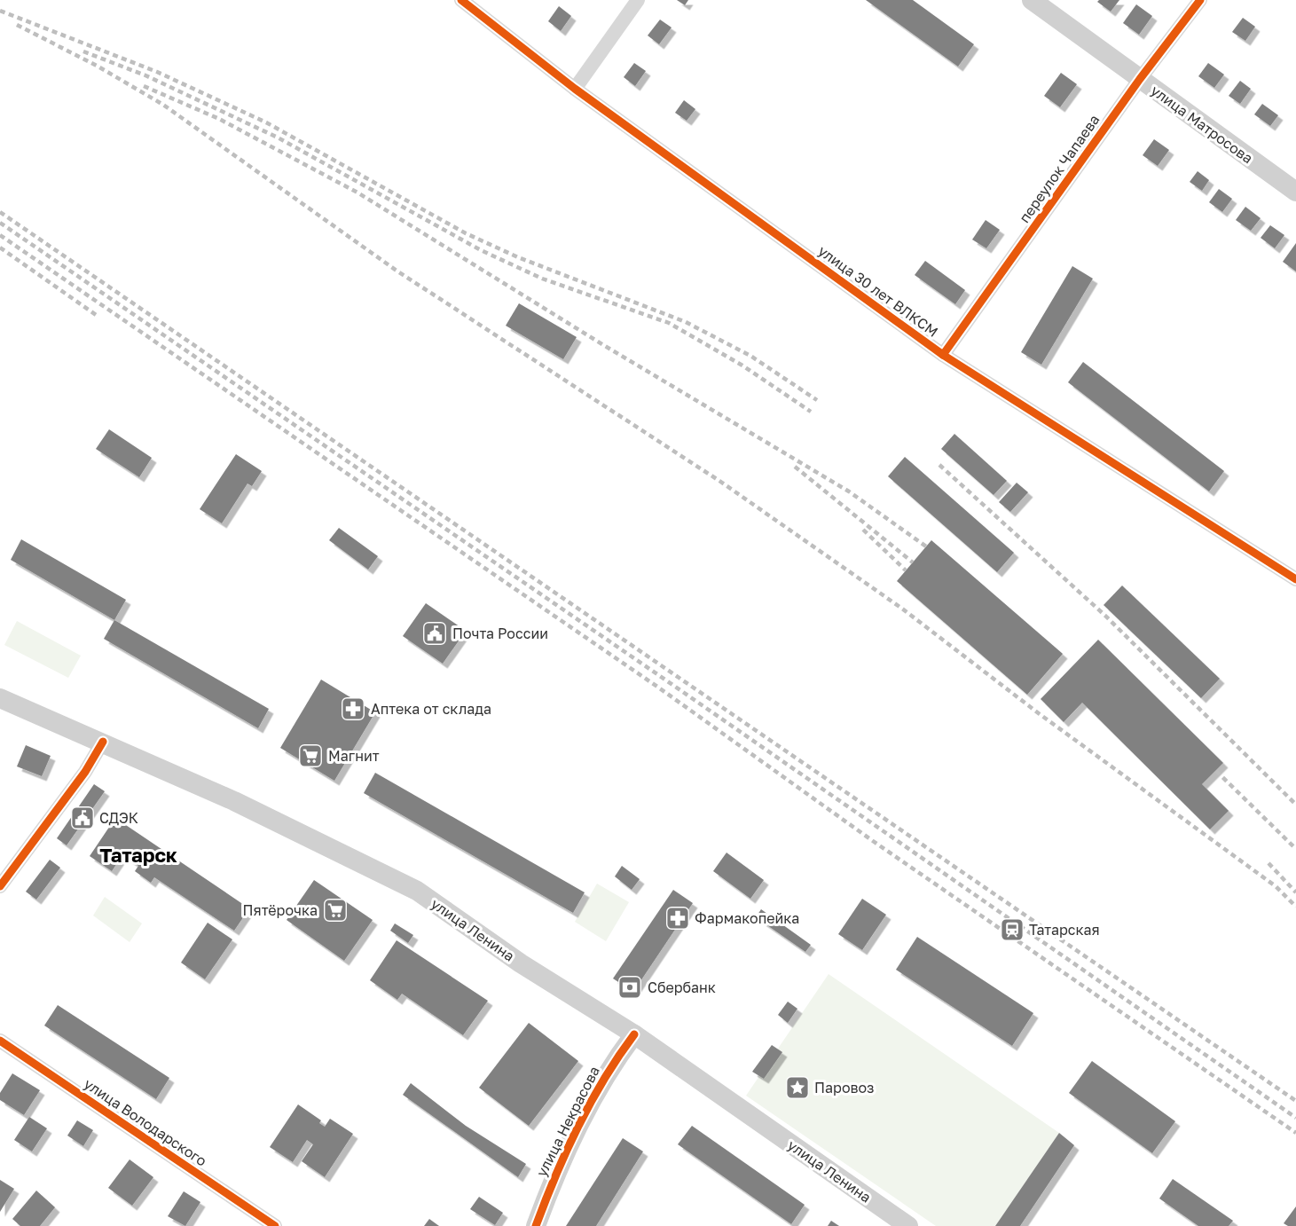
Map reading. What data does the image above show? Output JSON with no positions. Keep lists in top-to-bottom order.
{
  "streets": {
    "main road": ["улица Матросова", "улица Ленина", "улица Некрасова"],
    "street": ["переулок Чапаева", "улица 30 лет ВЛКСМ", "улица Володарского"]
  },
  "crossings": [
    ["улица Матросова", "переулок Чапаева"],
    ["переулок Чапаева", "улица 30 лет ВЛКСМ"],
    ["улица Ленина", "улица Некрасова"]
  ],
  "districts": ["Татарск"],
  "places": {
    "public building": ["Почта России", "СДЭК"],
    "pharmacy": ["Аптека от склада", "Фармакопейка"],
    "supermarket": ["Магнит", "Пятёрочка"],
    "station": ["Татарская"],
    "bank": ["Сбербанк"],
    "place": ["Паровоз"]
  }
}
